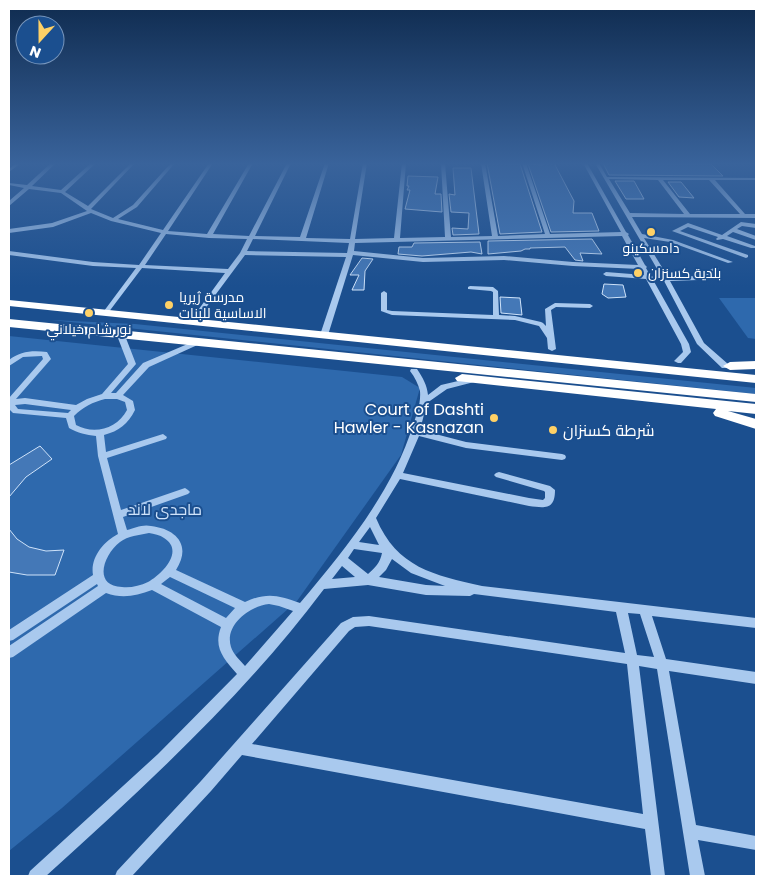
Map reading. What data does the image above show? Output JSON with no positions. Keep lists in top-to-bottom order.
{
  "parks": ["ماجدی لاند"],
  "places": [
    "دامسكينو",
    "بلدية كسنزان",
    "مدرسة ژيريا الاساسية للبنات",
    "نور شام خيلاني",
    "Court of Dashti Hawler - Kasnazan",
    "شرطة كسنزان"
  ],
  "north": "bottom"
}
